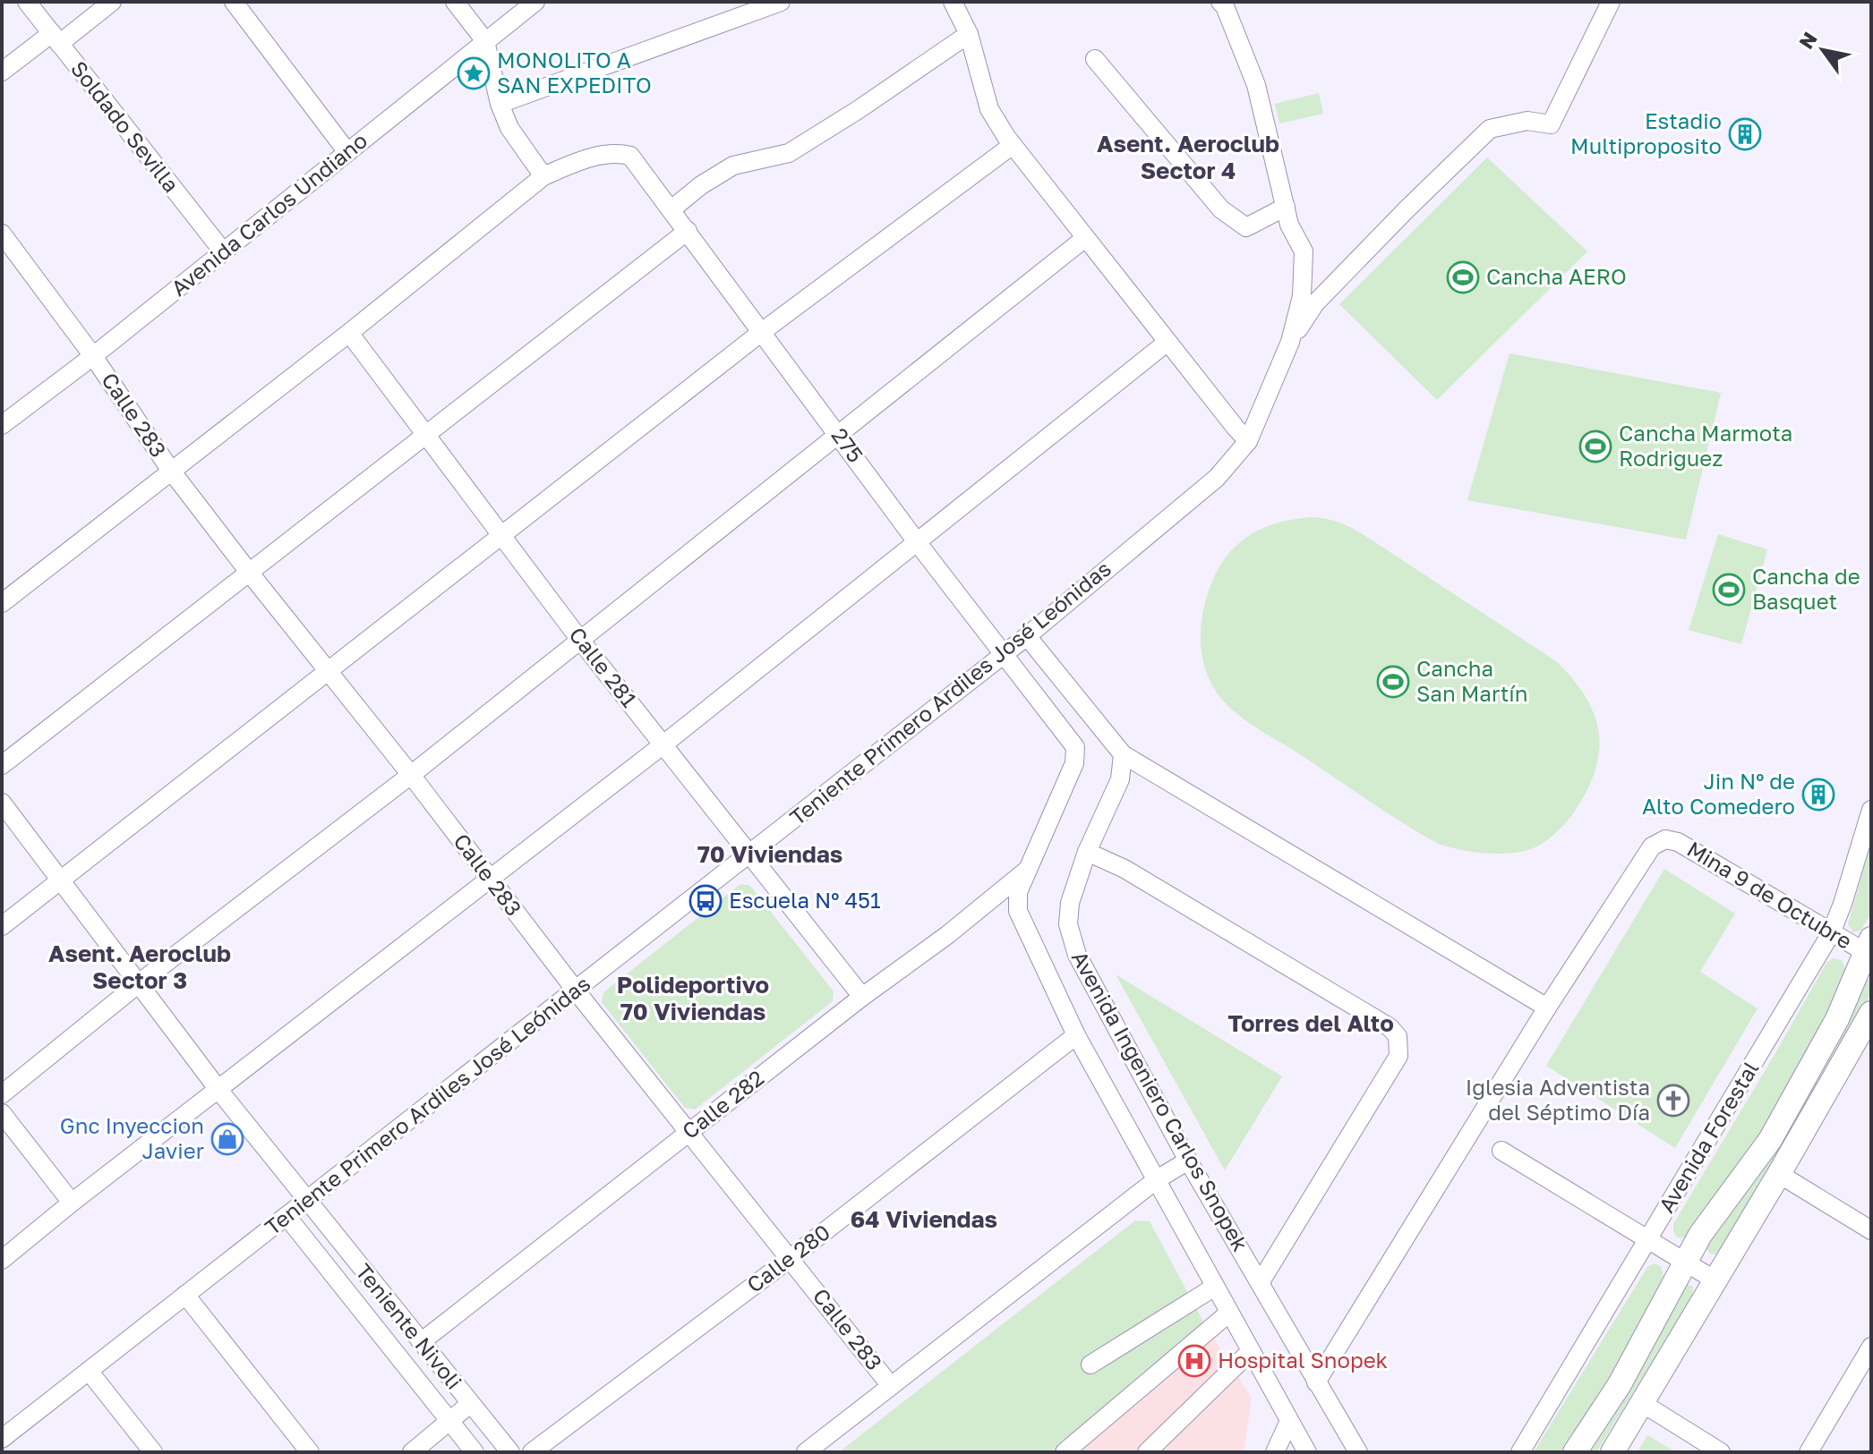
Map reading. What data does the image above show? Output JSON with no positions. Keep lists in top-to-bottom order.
{
  "streets": {
    "main road": ["Avenida Forestal"],
    "street": [
      "Soldado Sevilla",
      "Avenida Carlos Undiano",
      "Calle 283",
      "275",
      "Calle 281",
      "Teniente Primero Ardiles José Leónidas",
      "Mina 9 de Octubre",
      "Avenida Ingeniero Carlos Snopek",
      "Calle 282",
      "Calle 280",
      "Teniente Nivoli"
    ]
  },
  "crossings": [
    ["Soldado Sevilla", "Avenida Carlos Undiano"],
    ["Avenida Carlos Undiano", "Calle 283"],
    ["Calle 283", "Teniente Primero Ardiles José Leónidas"],
    ["Calle 283", "Calle 282"],
    ["Calle 283", "Calle 280"],
    ["275", "Teniente Primero Ardiles José Leónidas"],
    ["275", "Avenida Ingeniero Carlos Snopek"],
    ["Calle 281", "Teniente Primero Ardiles José Leónidas"],
    ["Calle 281", "Calle 282"],
    ["Teniente Primero Ardiles José Leónidas", "Teniente Nivoli"],
    ["Mina 9 de Octubre", "Avenida Forestal"],
    ["Avenida Ingeniero Carlos Snopek", "Calle 282"],
    ["Avenida Ingeniero Carlos Snopek", "Calle 280"],
    ["Calle 282", "Teniente Nivoli"]
  ],
  "districts": [
    "Asent. Aeroclub Sector 4",
    "70 Viviendas",
    "Asent. Aeroclub Sector 3",
    "Polideportivo 70 Viviendas",
    "Torres del Alto",
    "64 Viviendas"
  ],
  "places": {
    "place": ["MONOLITO A SAN EXPEDITO"],
    "building": ["Estadio Multiproposito", "Jin Nº de Alto Comedero"],
    "sports": [
      "Cancha AERO",
      "Cancha Marmota Rodriguez",
      "Cancha de Basquet",
      "Cancha San Martín"
    ],
    "bus stop": ["Escuela Nº 451"],
    "church": ["Iglesia Adventista del Séptimo Día"],
    "shop": ["Gnc Inyeccion Javier"],
    "hospital": ["Hospital Snopek"]
  },
  "north": "top left"
}
